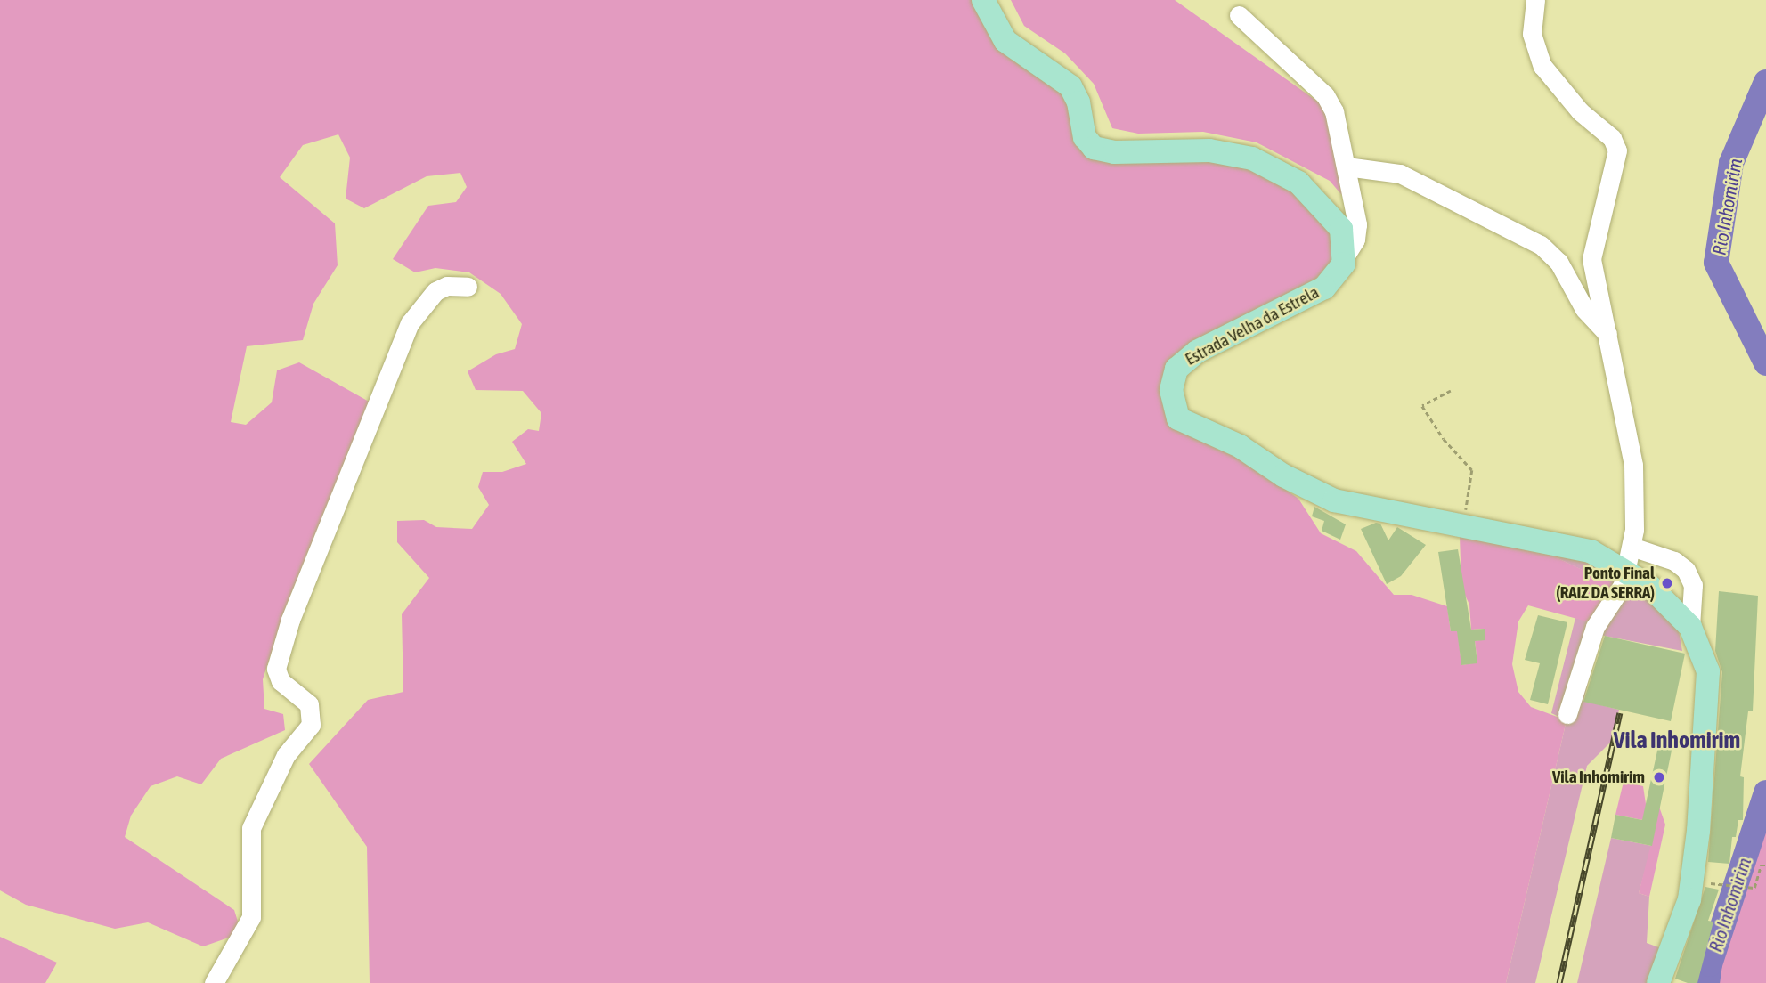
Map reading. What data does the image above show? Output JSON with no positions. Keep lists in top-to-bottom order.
{
  "streets": {
    "main road": ["Estrada Velha da Estrela"]
  },
  "districts": ["Vila Inhomirim"],
  "water": ["Rio Inhomirim"],
  "places": ["Ponto Final (RAIZ DA SERRA)", "Vila Inhomirim"]
}
